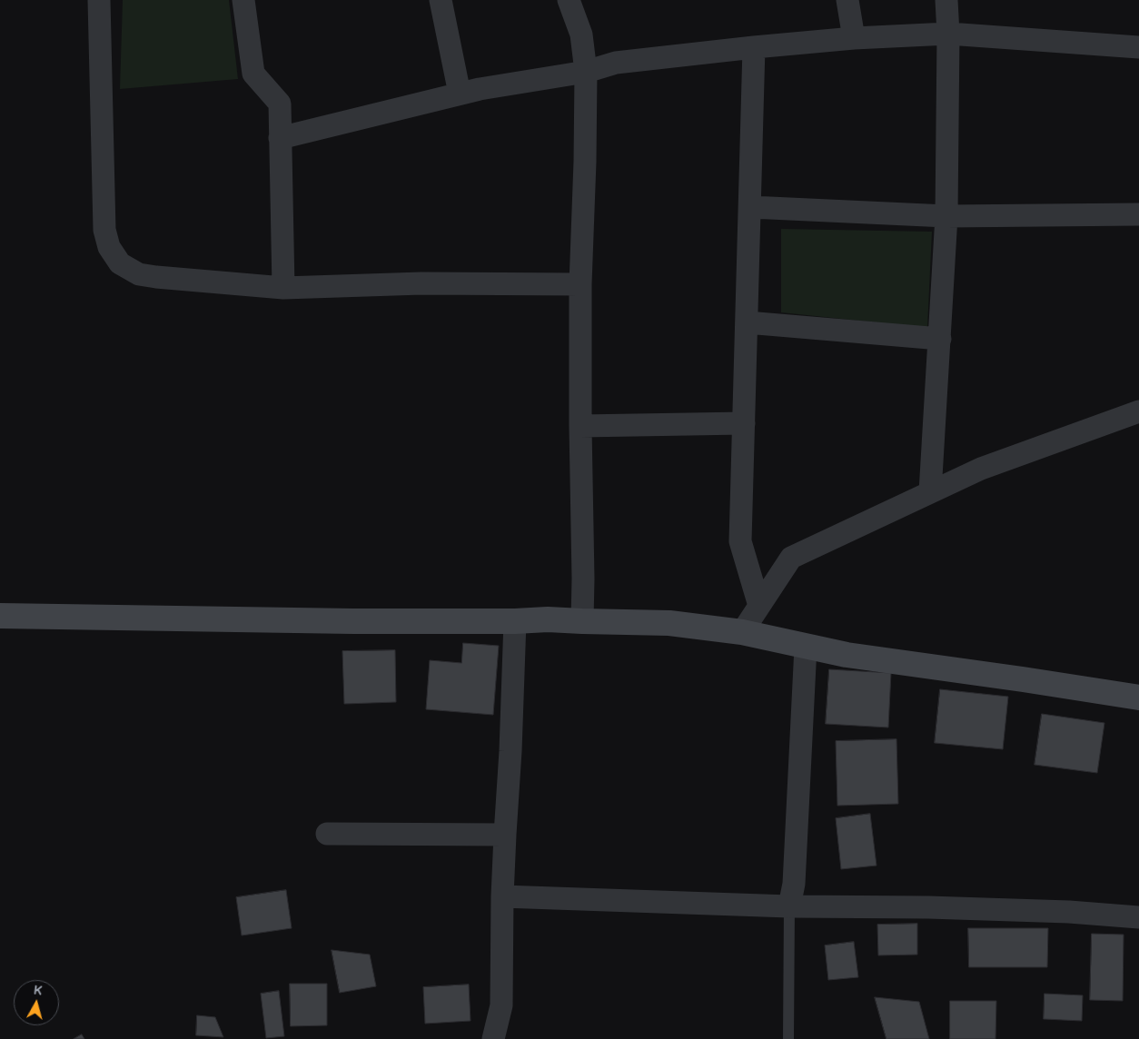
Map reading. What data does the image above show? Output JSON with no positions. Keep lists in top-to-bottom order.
{
  "north": "top"
}
